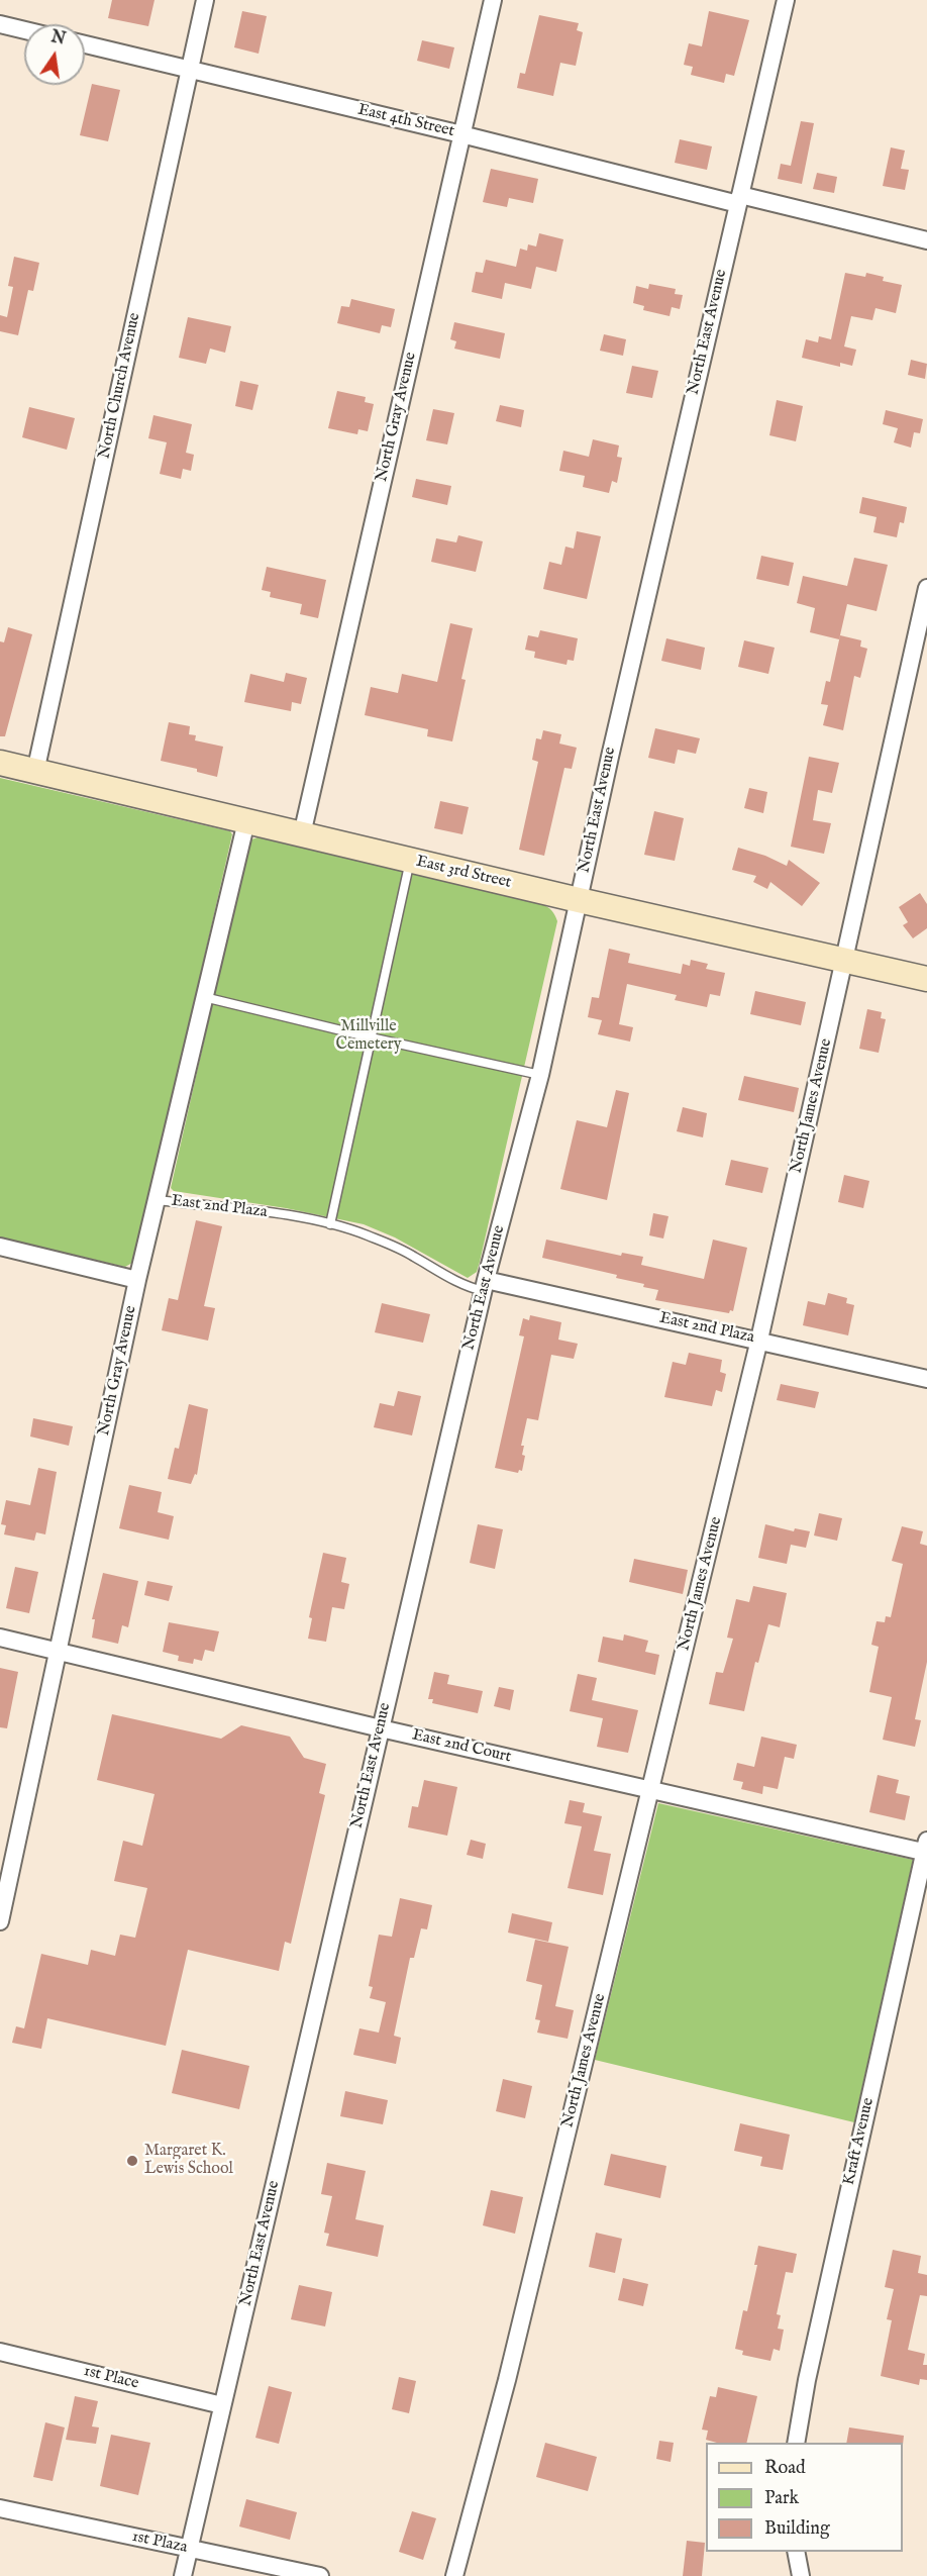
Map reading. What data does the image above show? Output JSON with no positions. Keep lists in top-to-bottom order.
{
  "streets": {
    "street": [
      "East 4th Street",
      "North East Avenue",
      "North Church Avenue",
      "North Gray Avenue",
      "East 3rd Street",
      "North James Avenue",
      "East 2nd Plaza",
      "East 2nd Court",
      "Kraft Avenue",
      "1st Place",
      "1st Plaza"
    ]
  },
  "crossings": [
    ["East 4th Street", "North East Avenue"],
    ["East 4th Street", "North Church Avenue"],
    ["East 4th Street", "North Gray Avenue"],
    ["North East Avenue", "East 3rd Street"],
    ["North East Avenue", "East 2nd Plaza"],
    ["North East Avenue", "East 2nd Court"],
    ["North East Avenue", "1st Place"],
    ["North East Avenue", "1st Plaza"],
    ["North Church Avenue", "East 3rd Street"],
    ["North Gray Avenue", "East 3rd Street"],
    ["North Gray Avenue", "East 2nd Plaza"],
    ["North Gray Avenue", "East 2nd Court"],
    ["East 3rd Street", "North James Avenue"],
    ["North James Avenue", "East 2nd Plaza"],
    ["North James Avenue", "East 2nd Court"],
    ["East 2nd Court", "Kraft Avenue"]
  ],
  "parks": ["Millville Cemetery"],
  "places": ["Margaret K. Lewis School"],
  "legend": ["Road", "Park", "Building"],
  "north": "top"
}
